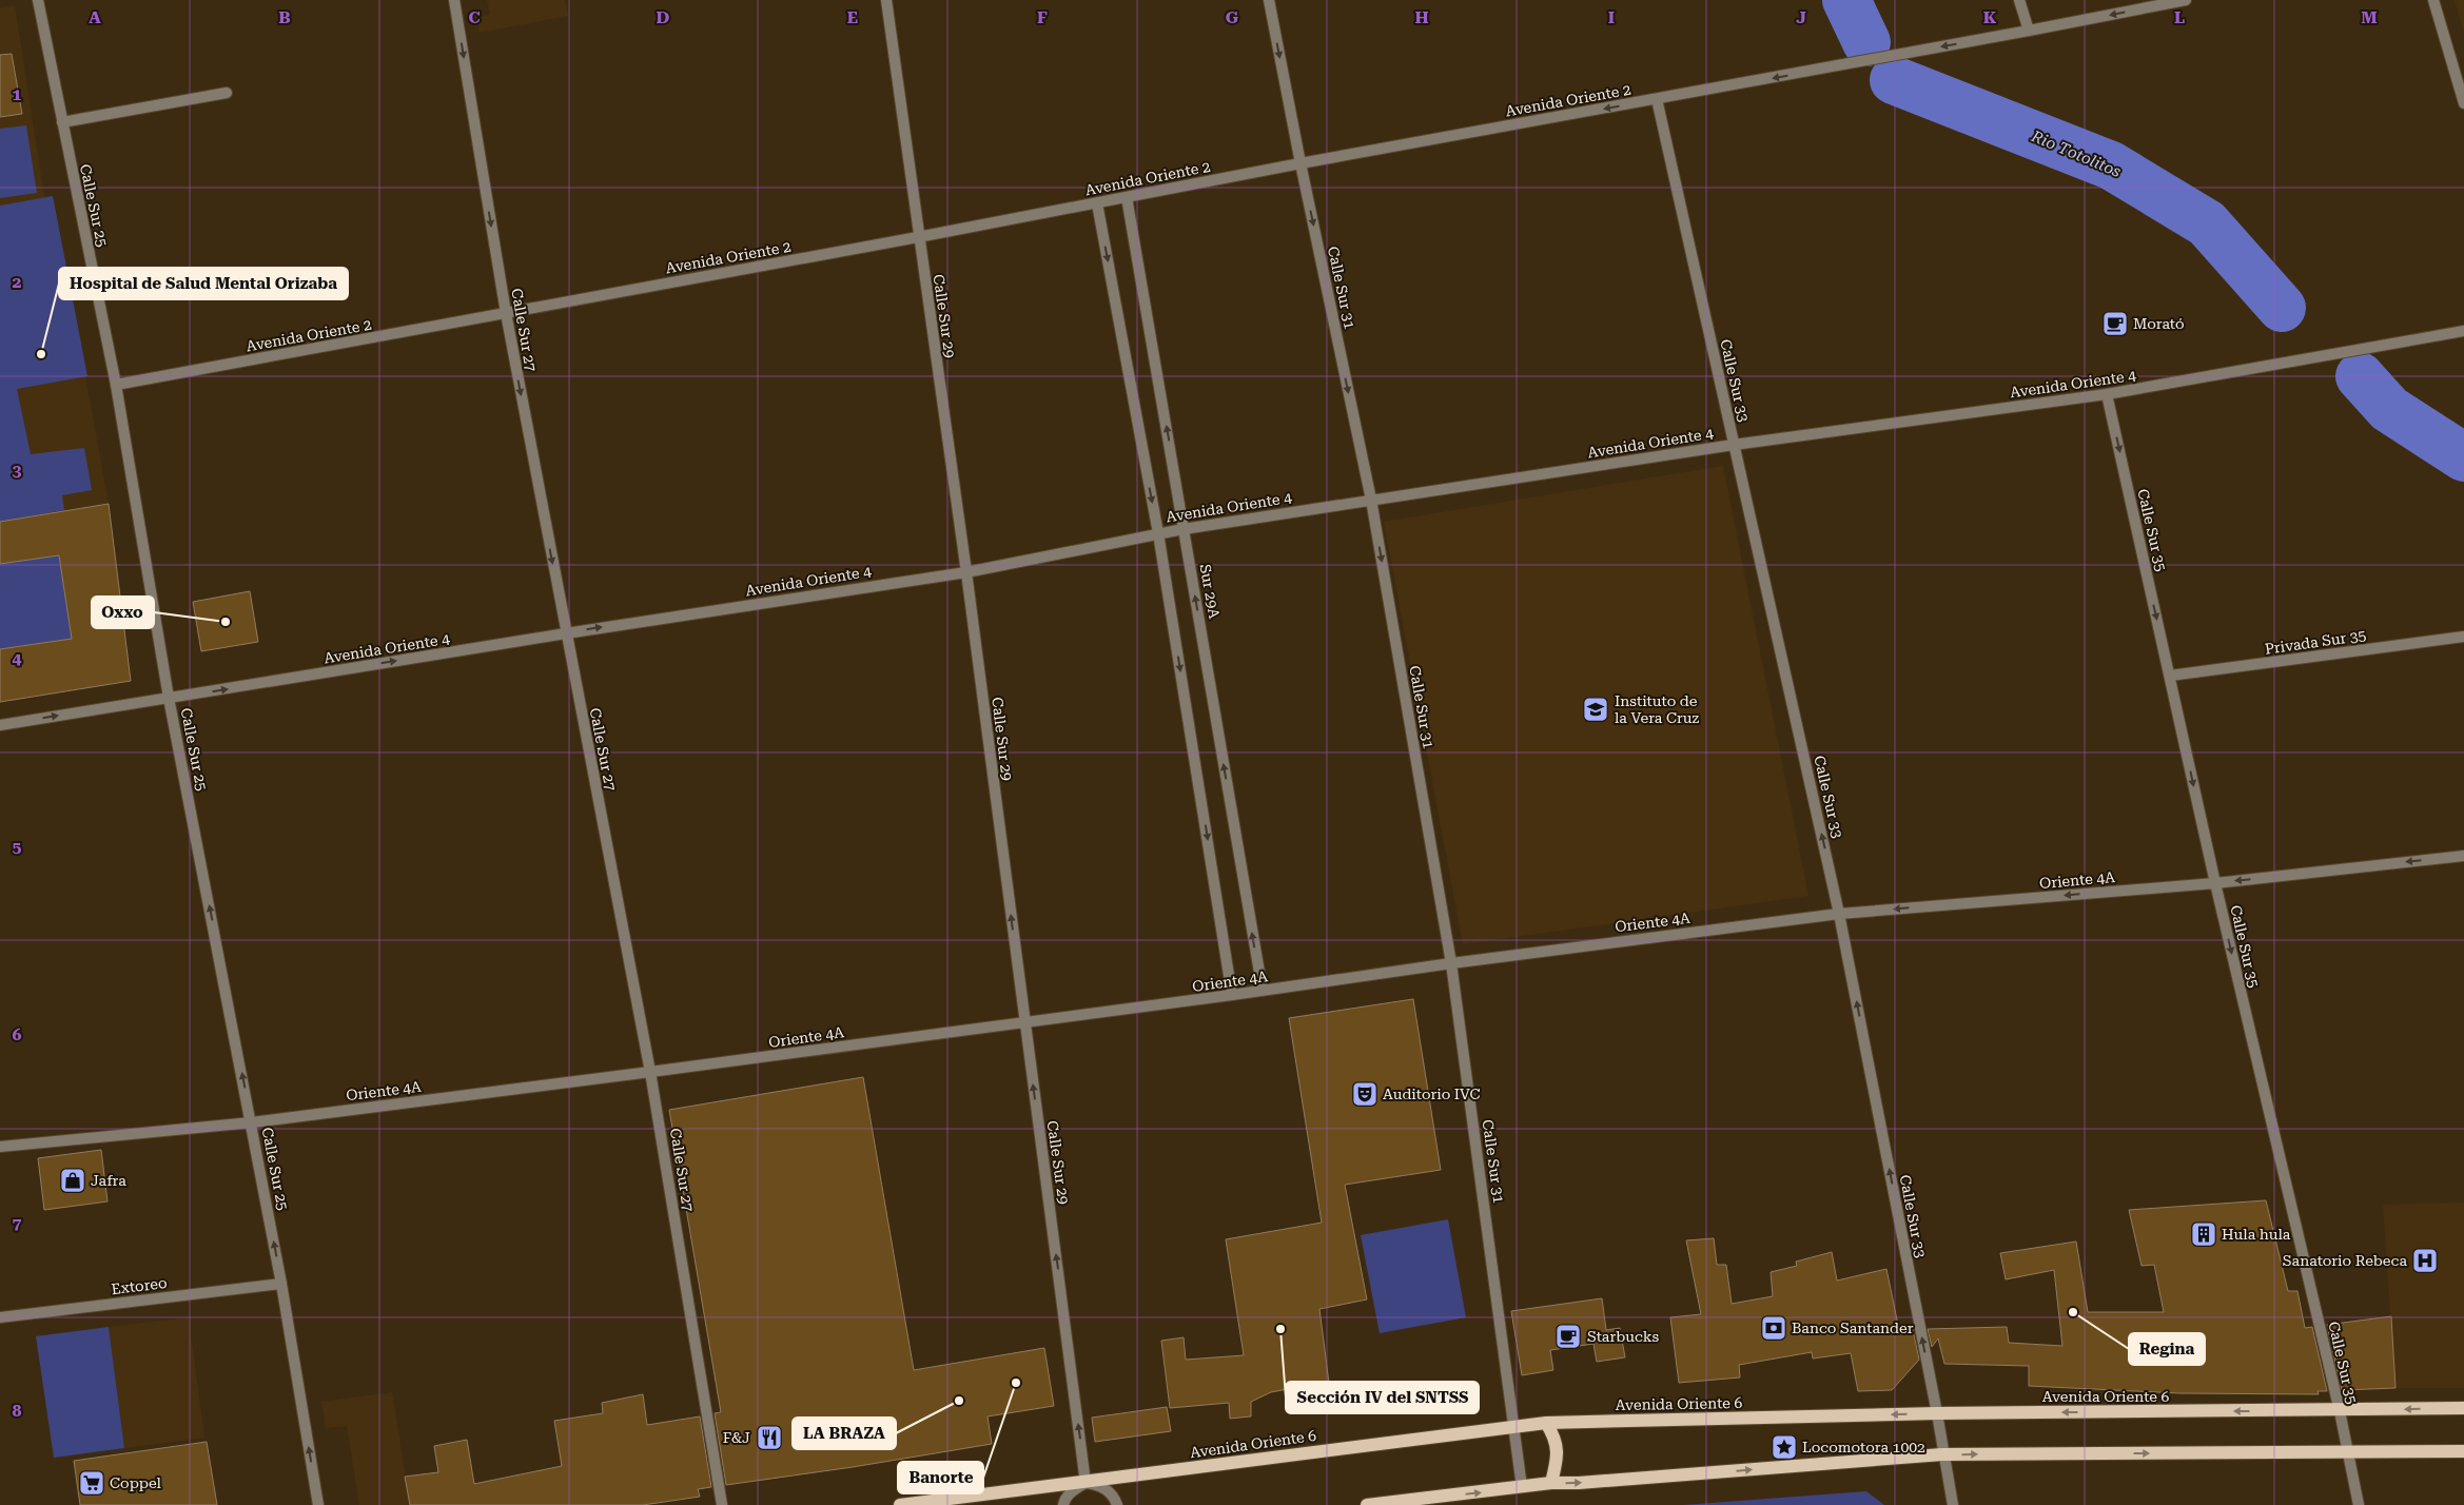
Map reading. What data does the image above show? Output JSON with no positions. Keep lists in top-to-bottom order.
{
  "streets": {
    "main road": ["Avenida Oriente 6"],
    "street": [
      "Avenida Oriente 2",
      "Calle Sur 25",
      "Calle Sur 31",
      "Calle Sur 29",
      "Calle Sur 27",
      "Calle Sur 33",
      "Avenida Oriente 4",
      "Calle Sur 35",
      "Sur 29A",
      "Privada Sur 35",
      "Oriente 4A",
      "Extoreo"
    ]
  },
  "crossings": [
    ["Avenida Oriente 2", "Calle Sur 25"],
    ["Avenida Oriente 2", "Calle Sur 31"],
    ["Avenida Oriente 2", "Calle Sur 29"],
    ["Avenida Oriente 2", "Calle Sur 27"],
    ["Avenida Oriente 2", "Calle Sur 33"],
    ["Avenida Oriente 2", "Sur 29A"],
    ["Calle Sur 25", "Avenida Oriente 4"],
    ["Calle Sur 25", "Oriente 4A"],
    ["Calle Sur 25", "Extoreo"],
    ["Calle Sur 31", "Avenida Oriente 4"],
    ["Calle Sur 31", "Oriente 4A"],
    ["Calle Sur 31", "Avenida Oriente 6"],
    ["Calle Sur 29", "Avenida Oriente 4"],
    ["Calle Sur 29", "Oriente 4A"],
    ["Calle Sur 29", "Avenida Oriente 6"],
    ["Calle Sur 27", "Avenida Oriente 4"],
    ["Calle Sur 27", "Oriente 4A"],
    ["Calle Sur 33", "Avenida Oriente 4"],
    ["Calle Sur 33", "Oriente 4A"],
    ["Calle Sur 33", "Avenida Oriente 6"],
    ["Avenida Oriente 4", "Calle Sur 35"],
    ["Avenida Oriente 4", "Sur 29A"],
    ["Calle Sur 35", "Privada Sur 35"],
    ["Calle Sur 35", "Oriente 4A"],
    ["Calle Sur 35", "Avenida Oriente 6"],
    ["Sur 29A", "Oriente 4A"]
  ],
  "one_way": [
    "Avenida Oriente 2",
    "Calle Sur 25",
    "Calle Sur 31",
    "Calle Sur 29",
    "Calle Sur 27",
    "Calle Sur 33",
    "Avenida Oriente 4",
    "Calle Sur 35"
  ],
  "water": ["Rio Totolitos"],
  "places": {
    "cafe": ["Morató", "Starbucks"],
    "other": [
      "Hospital de Salud Mental Orizaba",
      "Oxxo",
      "Regina",
      "Sección IV del SNTSS",
      "Banorte",
      "LA BRAZA"
    ],
    "school or university": ["Instituto de la Vera Cruz"],
    "theatre": ["Auditorio IVC"],
    "shop": ["Jafra"],
    "building": ["Hula hula"],
    "hospital": ["Sanatorio Rebeca"],
    "bank": ["Banco Santander"],
    "restaurant": ["F&J"],
    "place": ["Locomotora 1002"],
    "supermarket": ["Coppel"]
  },
  "grid": {
    "columns": [
      "A",
      "B",
      "C",
      "D",
      "E",
      "F",
      "G",
      "H",
      "I",
      "J",
      "K",
      "L",
      "M"
    ],
    "rows": [
      "1",
      "2",
      "3",
      "4",
      "5",
      "6",
      "7",
      "8"
    ]
  }
}
